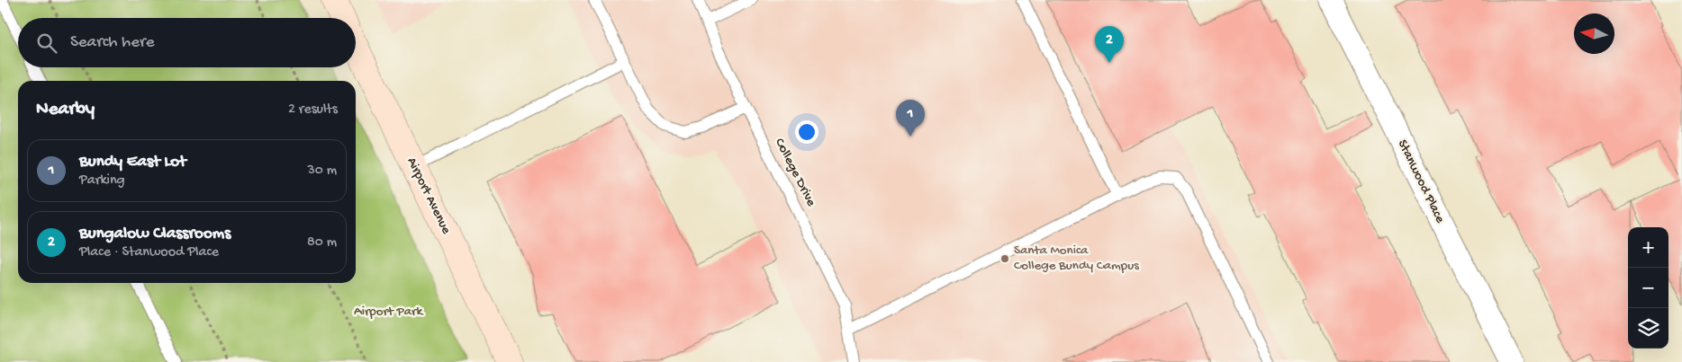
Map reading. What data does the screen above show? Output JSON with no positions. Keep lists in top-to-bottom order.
{
  "streets": {
    "street": ["Stanwood Place", "Airport Avenue"],
    "lane": ["College Drive"]
  },
  "parks": ["Airport Park"],
  "places": ["Santa Monica College Bundy Campus"],
  "north": "left",
  "page": {
    "search": "Search here",
    "pins": ["2", "1"],
    "heading": ["Nearby", "2 results"],
    "list": [
      {
        "mark": "1",
        "name": "Bundy East Lot",
        "note": "Parking",
        "value": "30 m"
      },
      {
        "mark": "2",
        "name": "Bungalow Classrooms",
        "note": "Place · Stanwood Place",
        "value": "80 m"
      }
    ],
    "map_buttons": ["+", "−"]
  }
}
